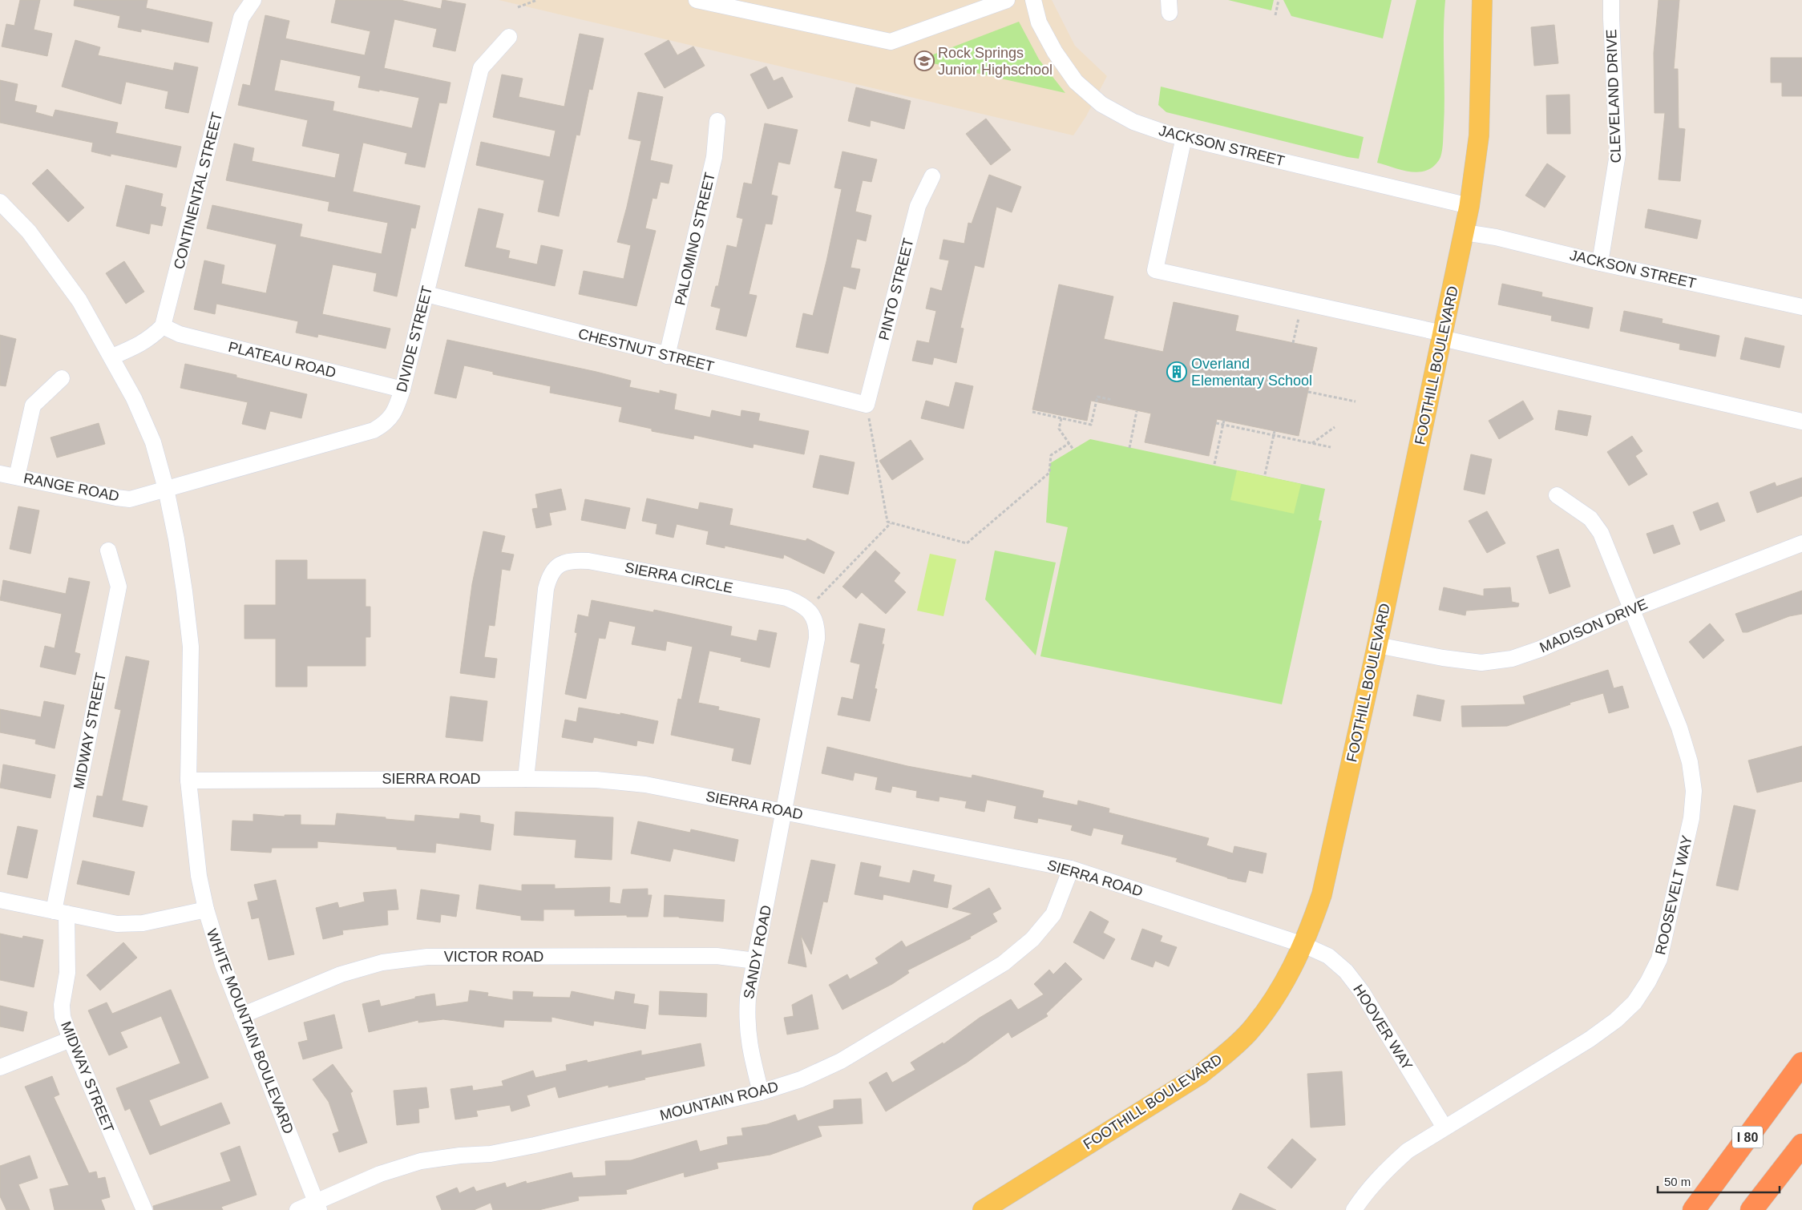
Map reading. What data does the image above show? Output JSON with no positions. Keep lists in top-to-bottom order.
{
  "streets": {
    "highway": ["I 80"],
    "main road": ["FOOTHILL BOULEVARD"],
    "street": [
      "CLEVELAND DRIVE",
      "JACKSON STREET",
      "CONTINENTAL STREET",
      "PALOMINO STREET",
      "PINTO STREET",
      "DIVIDE STREET",
      "CHESTNUT STREET",
      "PLATEAU ROAD",
      "RANGE ROAD",
      "SIERRA CIRCLE",
      "MADISON DRIVE",
      "MIDWAY STREET",
      "SIERRA ROAD",
      "ROOSEVELT WAY",
      "SANDY ROAD",
      "VICTOR ROAD",
      "HOOVER WAY",
      "WHITE MOUNTAIN BOULEVARD",
      "MOUNTAIN ROAD"
    ]
  },
  "crossings": [
    ["CLEVELAND DRIVE", "JACKSON STREET"],
    ["JACKSON STREET", "FOOTHILL BOULEVARD"],
    ["CONTINENTAL STREET", "PLATEAU ROAD"],
    ["PALOMINO STREET", "CHESTNUT STREET"],
    ["PINTO STREET", "CHESTNUT STREET"],
    ["DIVIDE STREET", "CHESTNUT STREET"],
    ["DIVIDE STREET", "PLATEAU ROAD"],
    ["DIVIDE STREET", "RANGE ROAD"],
    ["DIVIDE STREET", "WHITE MOUNTAIN BOULEVARD"],
    ["FOOTHILL BOULEVARD", "MADISON DRIVE"],
    ["FOOTHILL BOULEVARD", "SIERRA ROAD"],
    ["FOOTHILL BOULEVARD", "HOOVER WAY"],
    ["RANGE ROAD", "WHITE MOUNTAIN BOULEVARD"],
    ["SIERRA CIRCLE", "SIERRA ROAD"],
    ["MADISON DRIVE", "ROOSEVELT WAY"],
    ["SIERRA ROAD", "SANDY ROAD"],
    ["SIERRA ROAD", "HOOVER WAY"],
    ["SIERRA ROAD", "WHITE MOUNTAIN BOULEVARD"],
    ["SIERRA ROAD", "MOUNTAIN ROAD"],
    ["ROOSEVELT WAY", "HOOVER WAY"],
    ["SANDY ROAD", "VICTOR ROAD"],
    ["SANDY ROAD", "MOUNTAIN ROAD"],
    ["VICTOR ROAD", "WHITE MOUNTAIN BOULEVARD"],
    ["WHITE MOUNTAIN BOULEVARD", "MOUNTAIN ROAD"]
  ],
  "places": {
    "school or university": ["Rock Springs Junior Highschool"],
    "building": ["Overland Elementary School"]
  },
  "scale_bar": "50 m"
}
